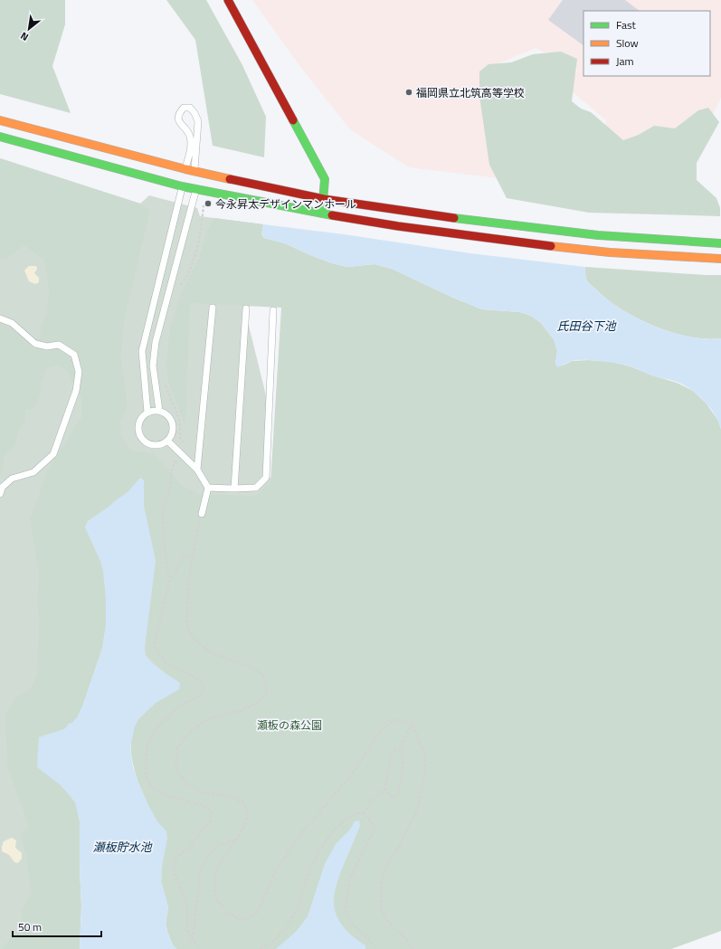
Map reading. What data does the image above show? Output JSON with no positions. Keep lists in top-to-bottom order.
{
  "water": ["氏田谷下池", "瀬板貯水池"],
  "parks": ["瀬板の森公園"],
  "places": ["福岡県立北筑高等学校", "今永昇太デザインマンホール"],
  "legend": ["Fast", "Slow", "Jam"],
  "scale_bar": "50 m",
  "north": "bottom left"
}
